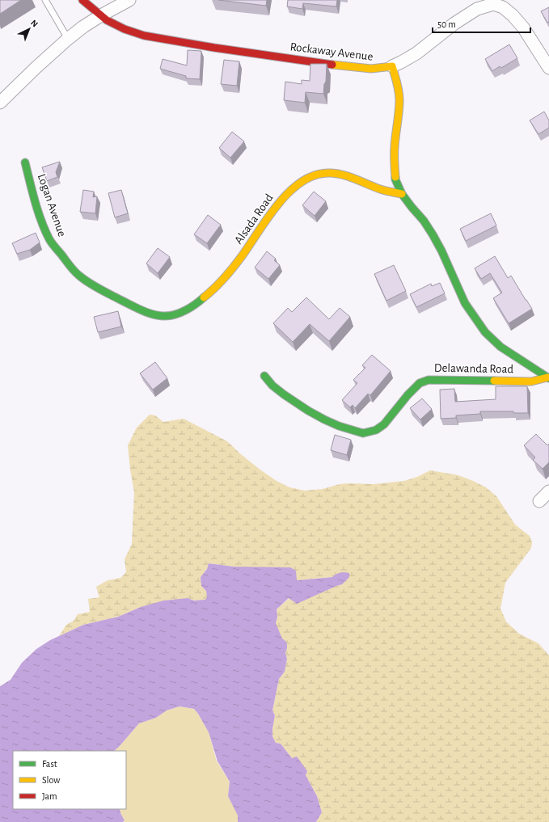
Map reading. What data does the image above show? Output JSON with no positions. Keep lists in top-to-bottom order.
{
  "streets": {
    "street": [
      "Rockaway Avenue",
      "Logan Avenue",
      "Alsada Road",
      "Delawanda Road"
    ]
  },
  "crossings": [
    ["Logan Avenue", "Alsada Road"]
  ],
  "legend": ["Fast", "Slow", "Jam"],
  "scale_bar": "50 m",
  "north": "top right"
}
